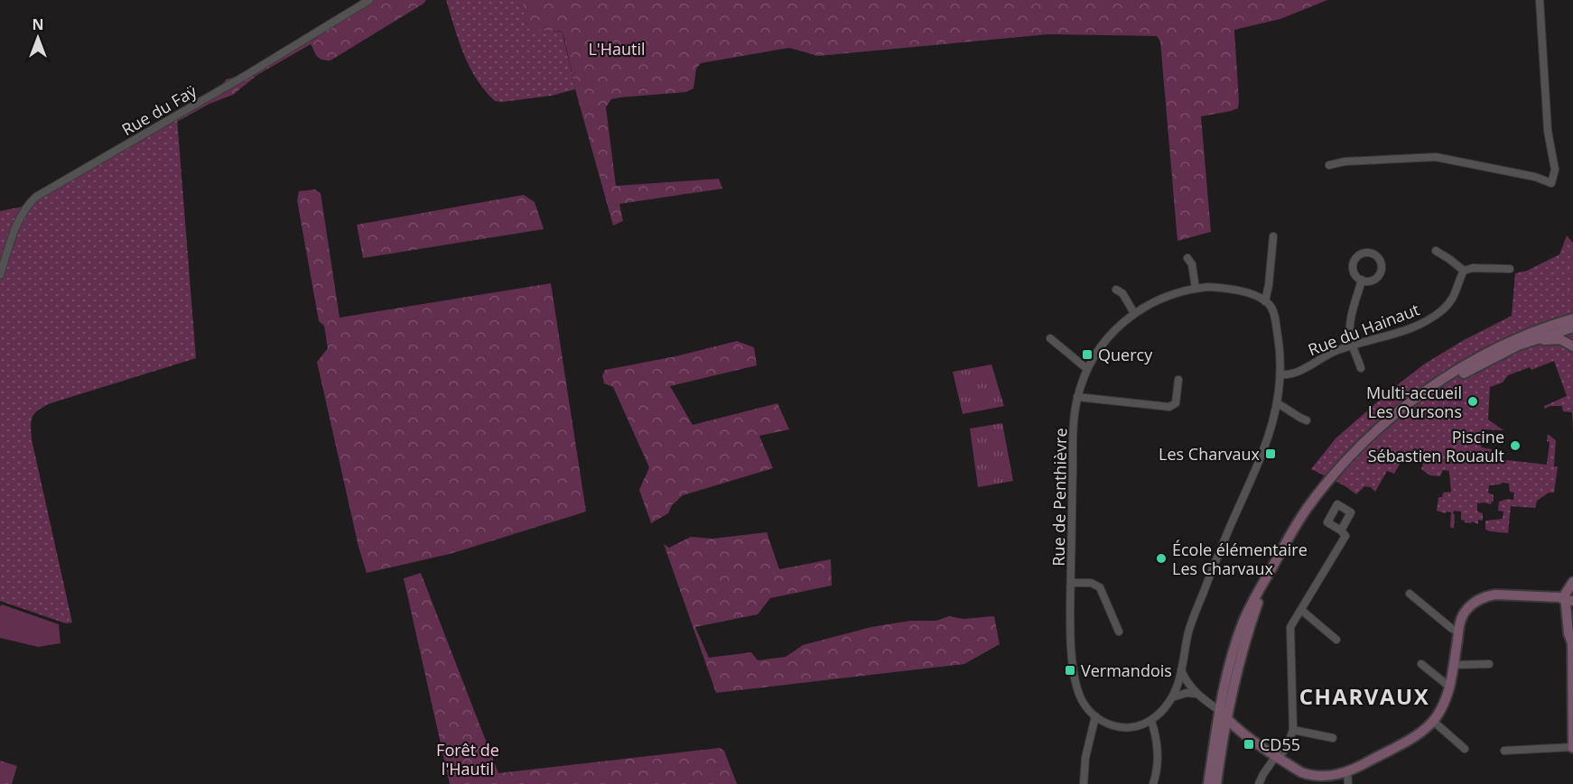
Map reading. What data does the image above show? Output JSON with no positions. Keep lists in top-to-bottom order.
{
  "streets": {
    "street": ["Rue du Faÿ", "Rue du Hainaut", "Rue de Penthièvre"]
  },
  "districts": ["CHARVAUX"],
  "parks": ["L'Hautil", "Forêt de l'Hautil"],
  "places": {
    "transit": [
      "Quercy",
      "Les Charvaux",
      "Vermandois",
      "CD55"
    ],
    "other": ["Multi-accueil Les Oursons", "Piscine Sébastien Rouault", "École élémentaire Les Charvaux"]
  },
  "north": "top"
}
